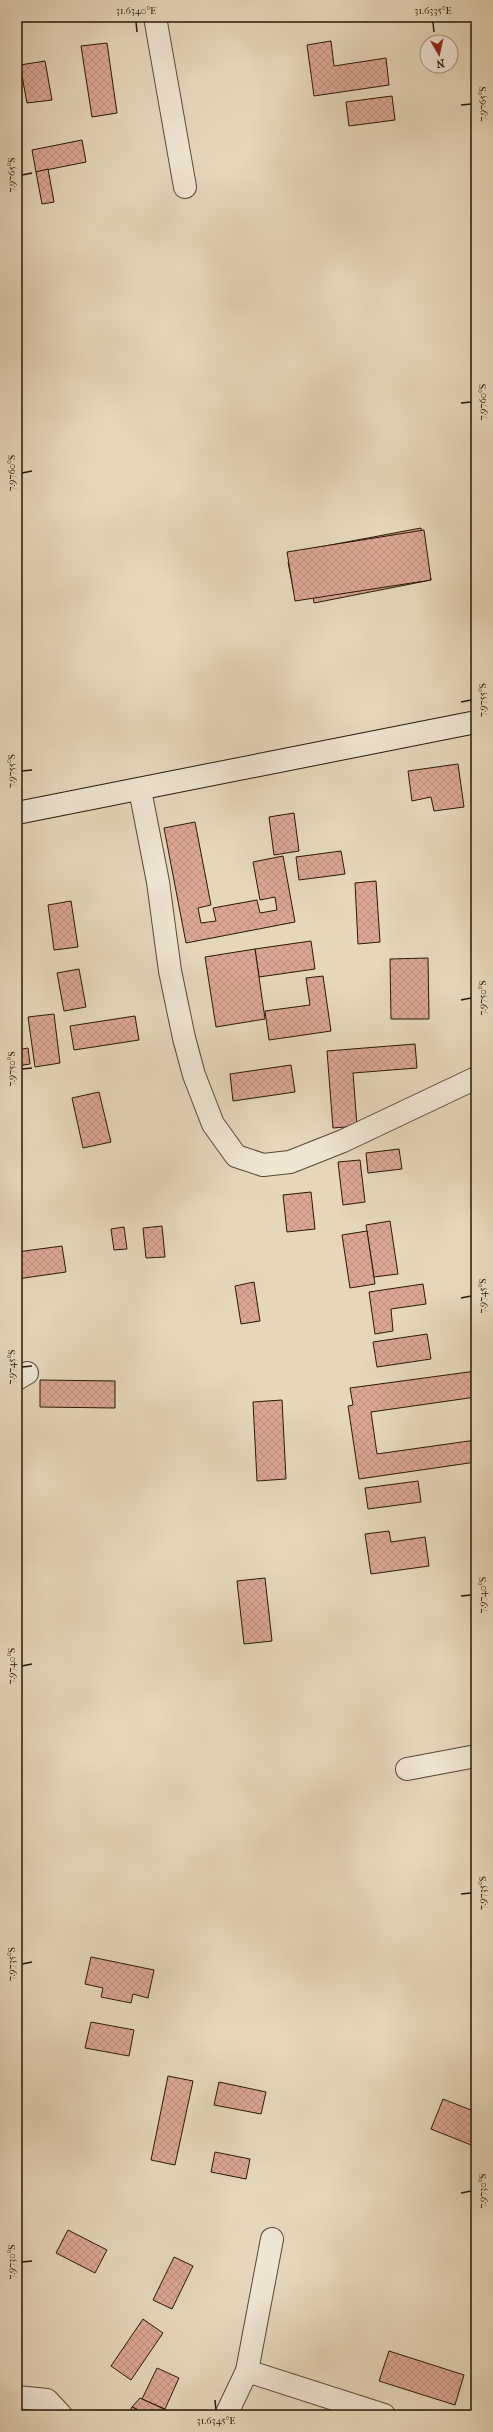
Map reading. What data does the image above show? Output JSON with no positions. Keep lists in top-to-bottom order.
{
  "north": "bottom",
  "coordinates": [
    "31.6340°E",
    "31.6335°E",
    "7.9765°S",
    "7.9760°S",
    "7.9755°S",
    "7.9750°S",
    "7.9745°S",
    "7.9740°S",
    "7.9735°S",
    "7.9730°S",
    "31.6345°E"
  ]
}
